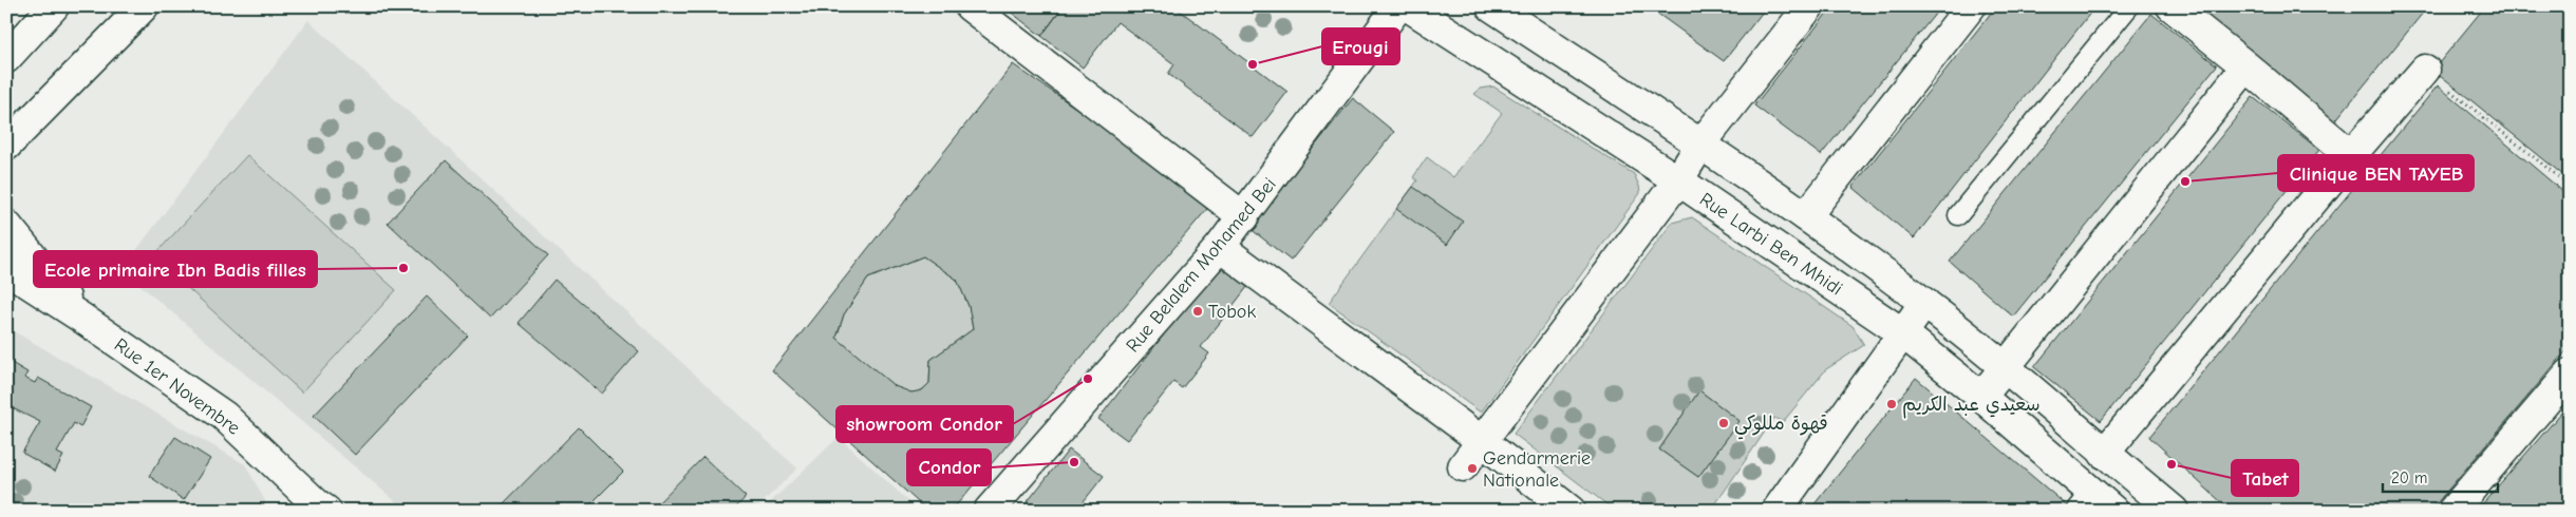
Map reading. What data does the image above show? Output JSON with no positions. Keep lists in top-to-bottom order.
{
  "streets": {
    "street": ["Rue Larbi Ben Mhidi", "Rue Belalem Mohamed Bei", "Rue 1er Novembre"]
  },
  "places": [
    "Erougi",
    "Clinique BEN TAYEB",
    "Ecole primaire Ibn Badis filles",
    "Tobok",
    "showroom Condor",
    "سعيدي عبد الكريم",
    "قهوة مللوكي",
    "Condor",
    "Tabet",
    "Gendarmerie Nationale"
  ],
  "scale_bar": "20 m"
}
